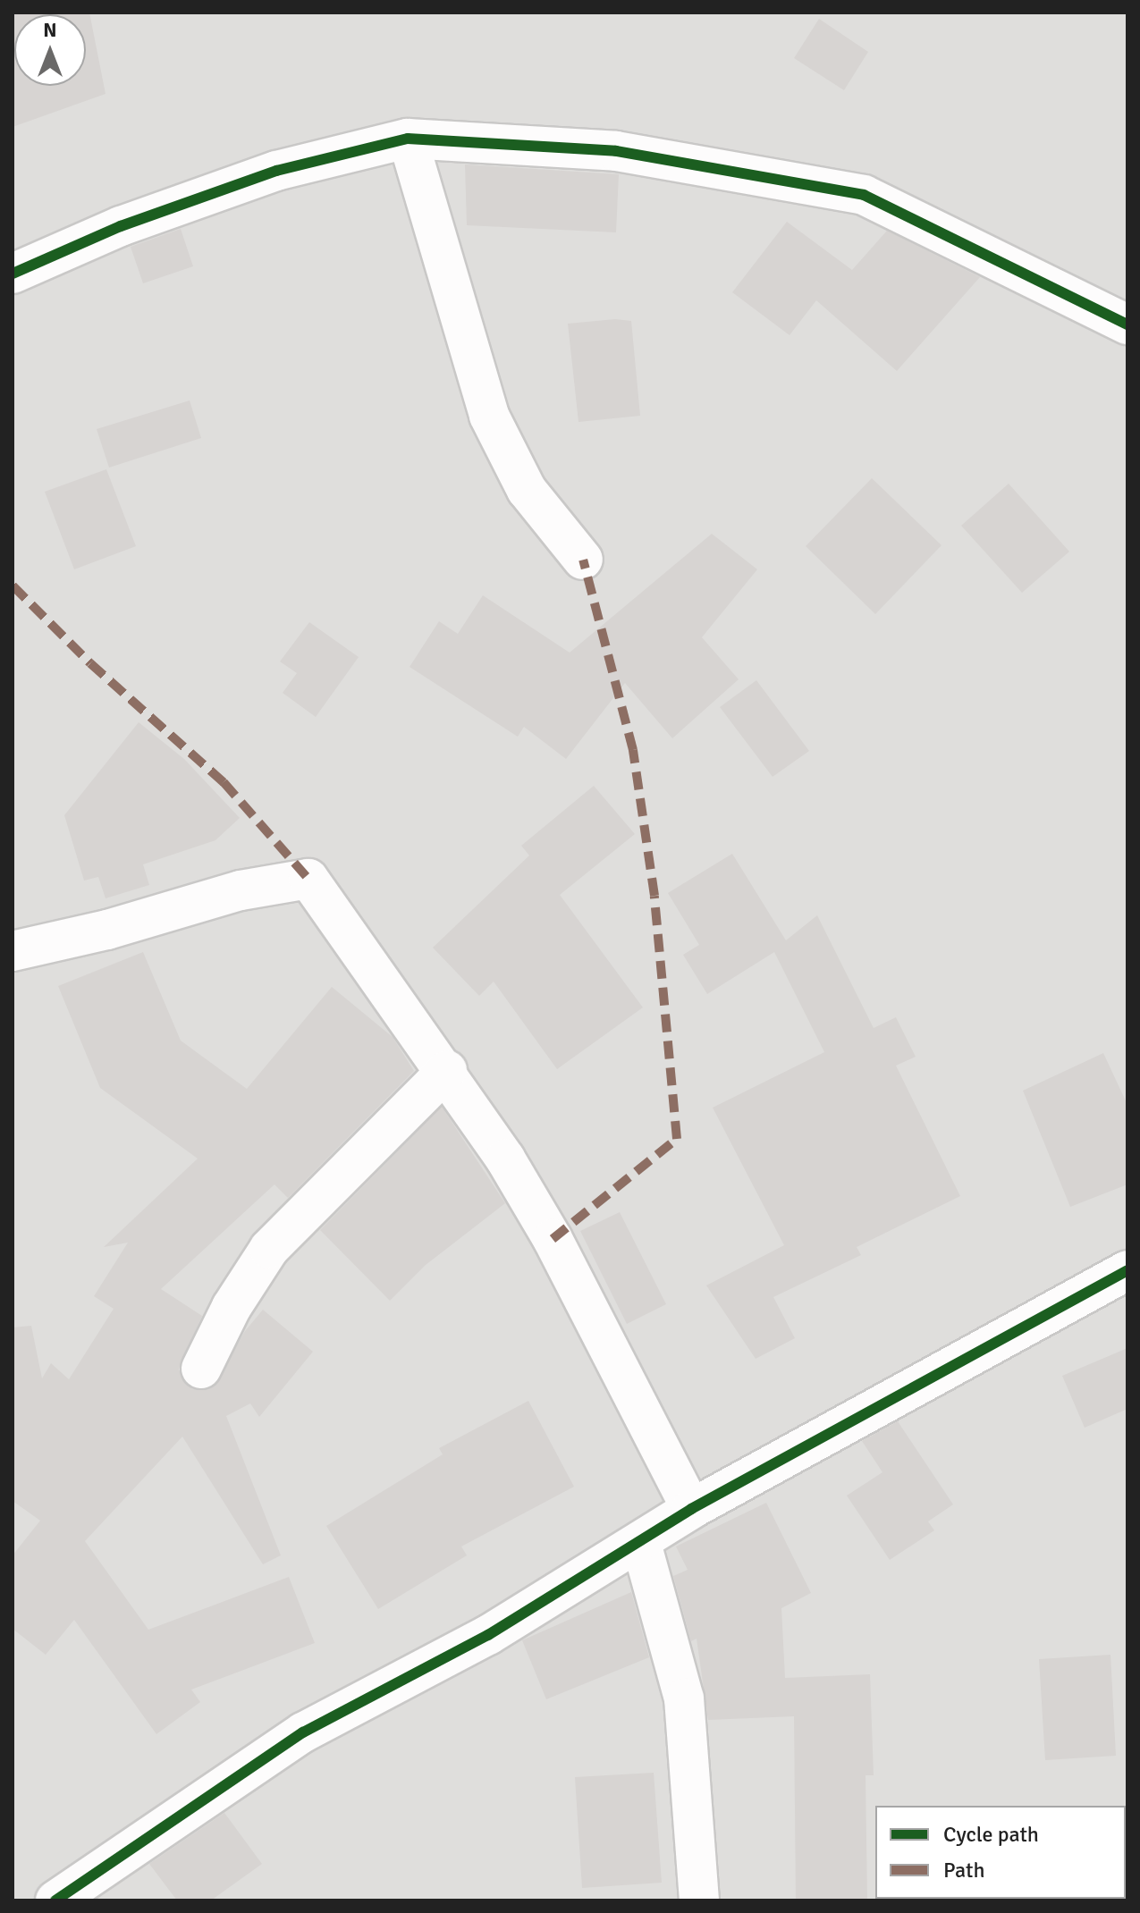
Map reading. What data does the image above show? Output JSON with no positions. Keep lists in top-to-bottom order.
{
  "legend": ["Cycle path", "Path"],
  "north": "top"
}
